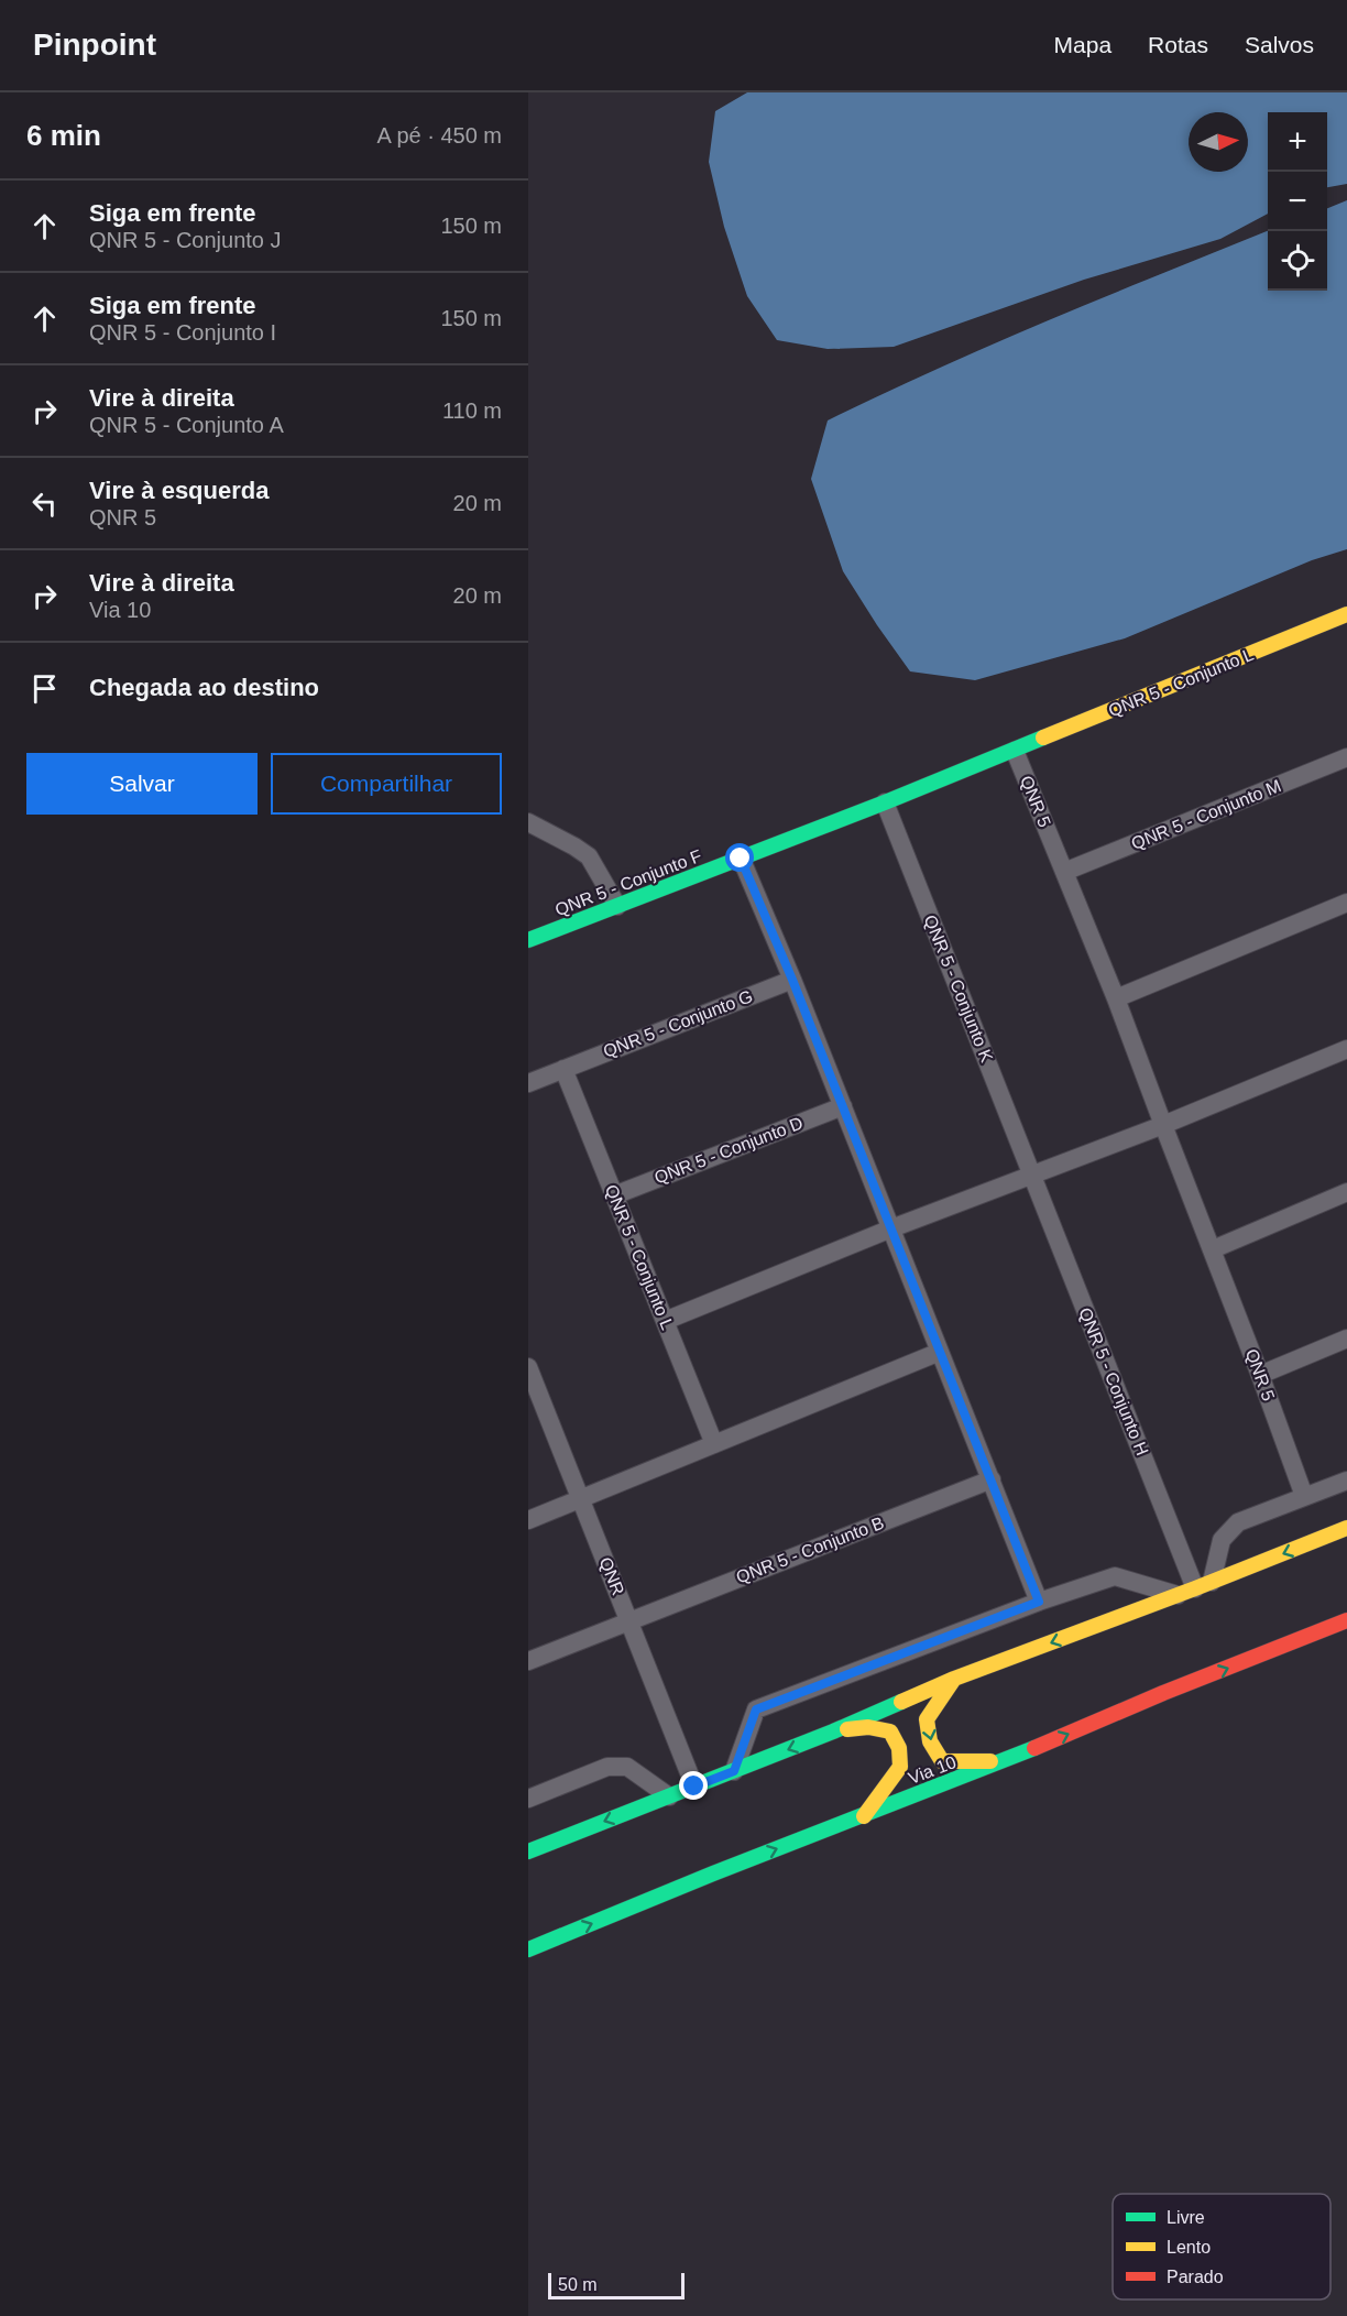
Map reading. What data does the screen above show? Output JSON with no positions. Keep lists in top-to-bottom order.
{
  "streets": {
    "main road": ["QNR 5 - Conjunto L", "QNR 5 - Conjunto F", "Via 10"],
    "street": [
      "QNR 5",
      "QNR 5 - Conjunto M",
      "QNR 5 - Conjunto K",
      "QNR 5 - Conjunto G",
      "QNR 5 - Conjunto D",
      "QNR 5 - Conjunto H",
      "QNR 5 - Conjunto B",
      "QNR"
    ]
  },
  "crossings": [
    ["QNR 5 - Conjunto L", "QNR 5"],
    ["QNR 5 - Conjunto L", "QNR 5 - Conjunto G"],
    ["QNR 5 - Conjunto L", "QNR 5 - Conjunto D"],
    ["QNR 5", "QNR 5 - Conjunto M"],
    ["QNR 5 - Conjunto K", "QNR 5 - Conjunto H"],
    ["QNR 5 - Conjunto B", "QNR"]
  ],
  "legend": ["Livre", "Lento", "Parado"],
  "scale_bar": "50 m",
  "north": "right",
  "page": {
    "header": "Pinpoint",
    "nav": ["Mapa", "Rotas", "Salvos"],
    "heading": ["6 min", "A pé · 450 m"],
    "map_buttons": ["+", "−"],
    "list": [
      ["Siga em frente", "QNR 5 - Conjunto J", "150 m"],
      ["Siga em frente", "QNR 5 - Conjunto I", "150 m"],
      ["Vire à direita", "QNR 5 - Conjunto A", "110 m"],
      ["Vire à esquerda", "QNR 5", "20 m"],
      ["Vire à direita", "Via 10", "20 m"],
      "Chegada ao destino"
    ],
    "buttons": ["Salvar", "Compartilhar"],
    "scale": "50 m"
  }
}
